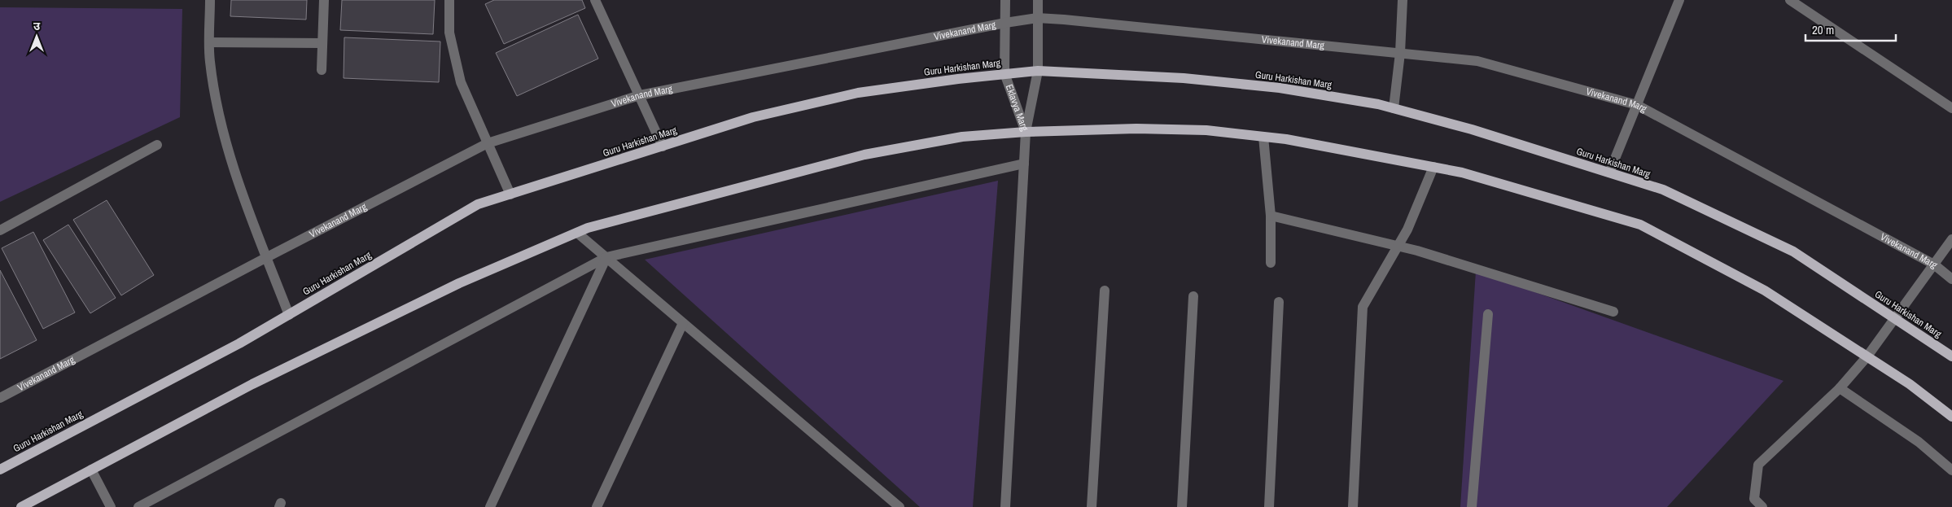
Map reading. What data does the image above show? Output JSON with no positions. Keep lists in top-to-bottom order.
{
  "streets": {
    "main road": ["Guru Harkishan Marg"],
    "street": ["Vivekanand Marg", "Eklavya Marg"]
  },
  "crossings": [
    ["Vivekanand Marg", "Eklavya Marg"],
    ["Guru Harkishan Marg", "Eklavya Marg"]
  ],
  "scale_bar": "20 m",
  "north": "top"
}
